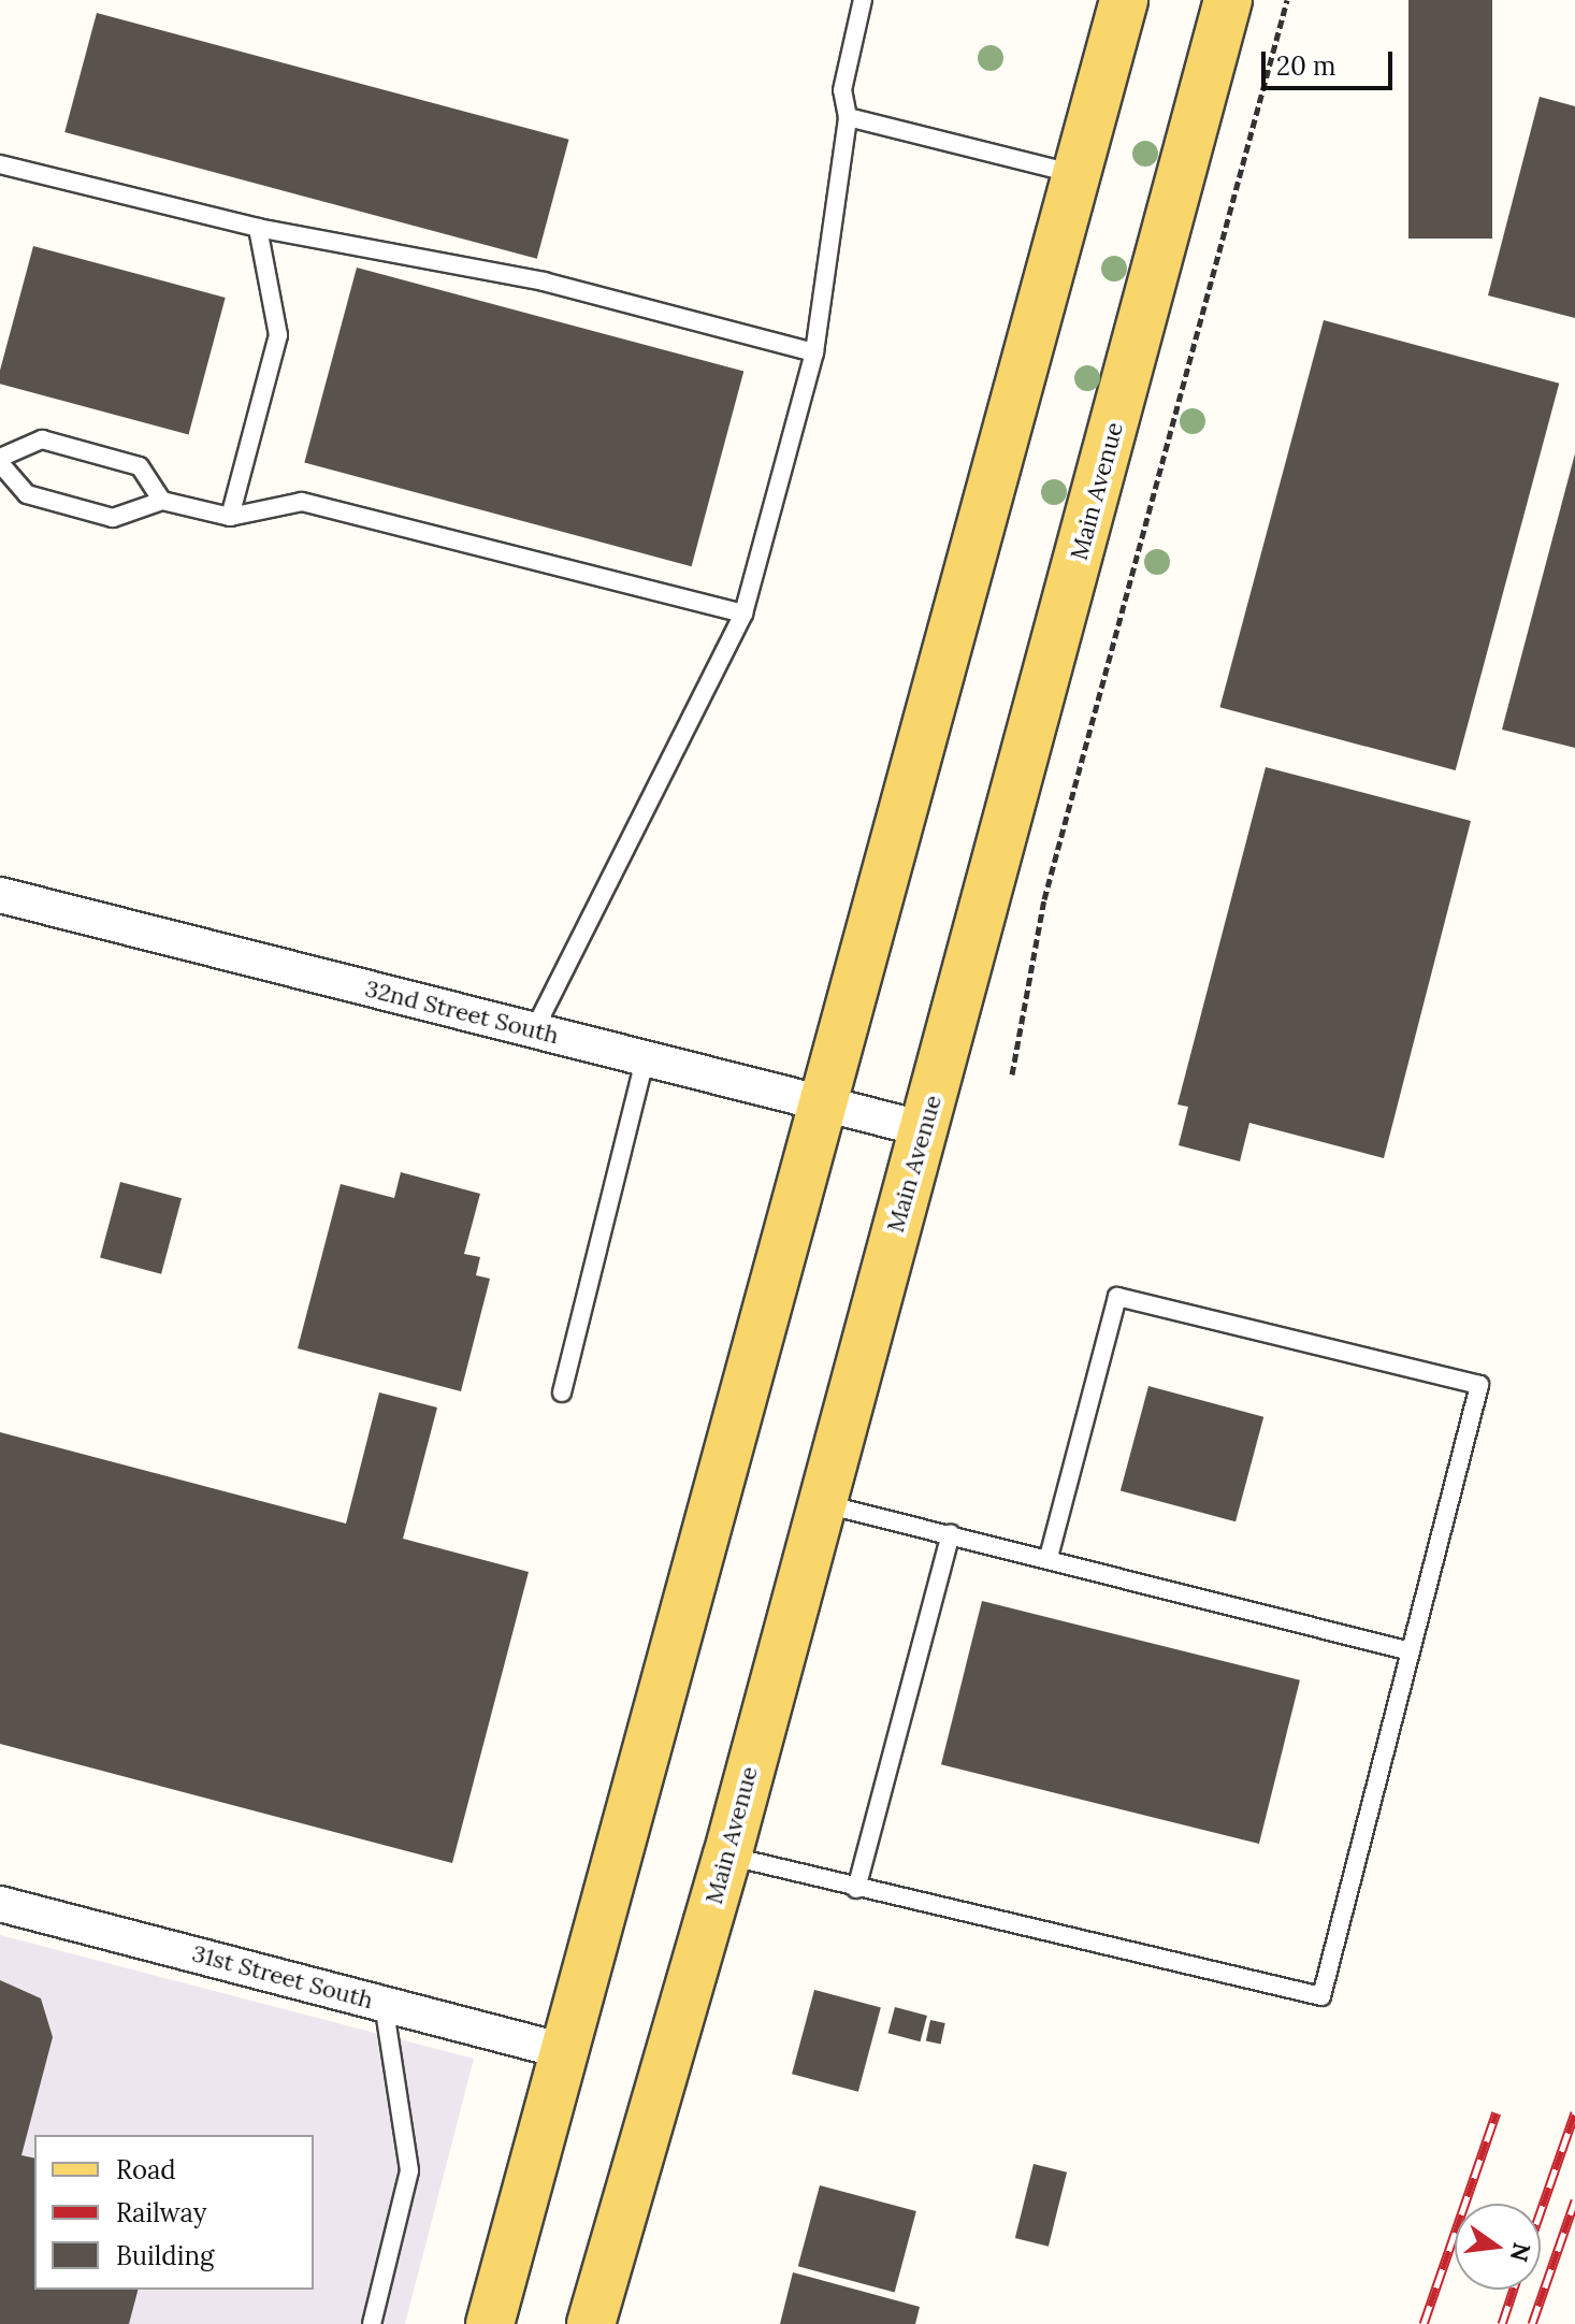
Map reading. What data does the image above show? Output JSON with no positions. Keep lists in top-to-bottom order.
{
  "streets": {
    "main road": ["Main Avenue"],
    "street": ["32nd Street South", "31st Street South"]
  },
  "crossings": [
    ["Main Avenue", "32nd Street South"]
  ],
  "legend": ["Road", "Railway", "Building"],
  "scale_bar": "20 m",
  "north": "right"
}
